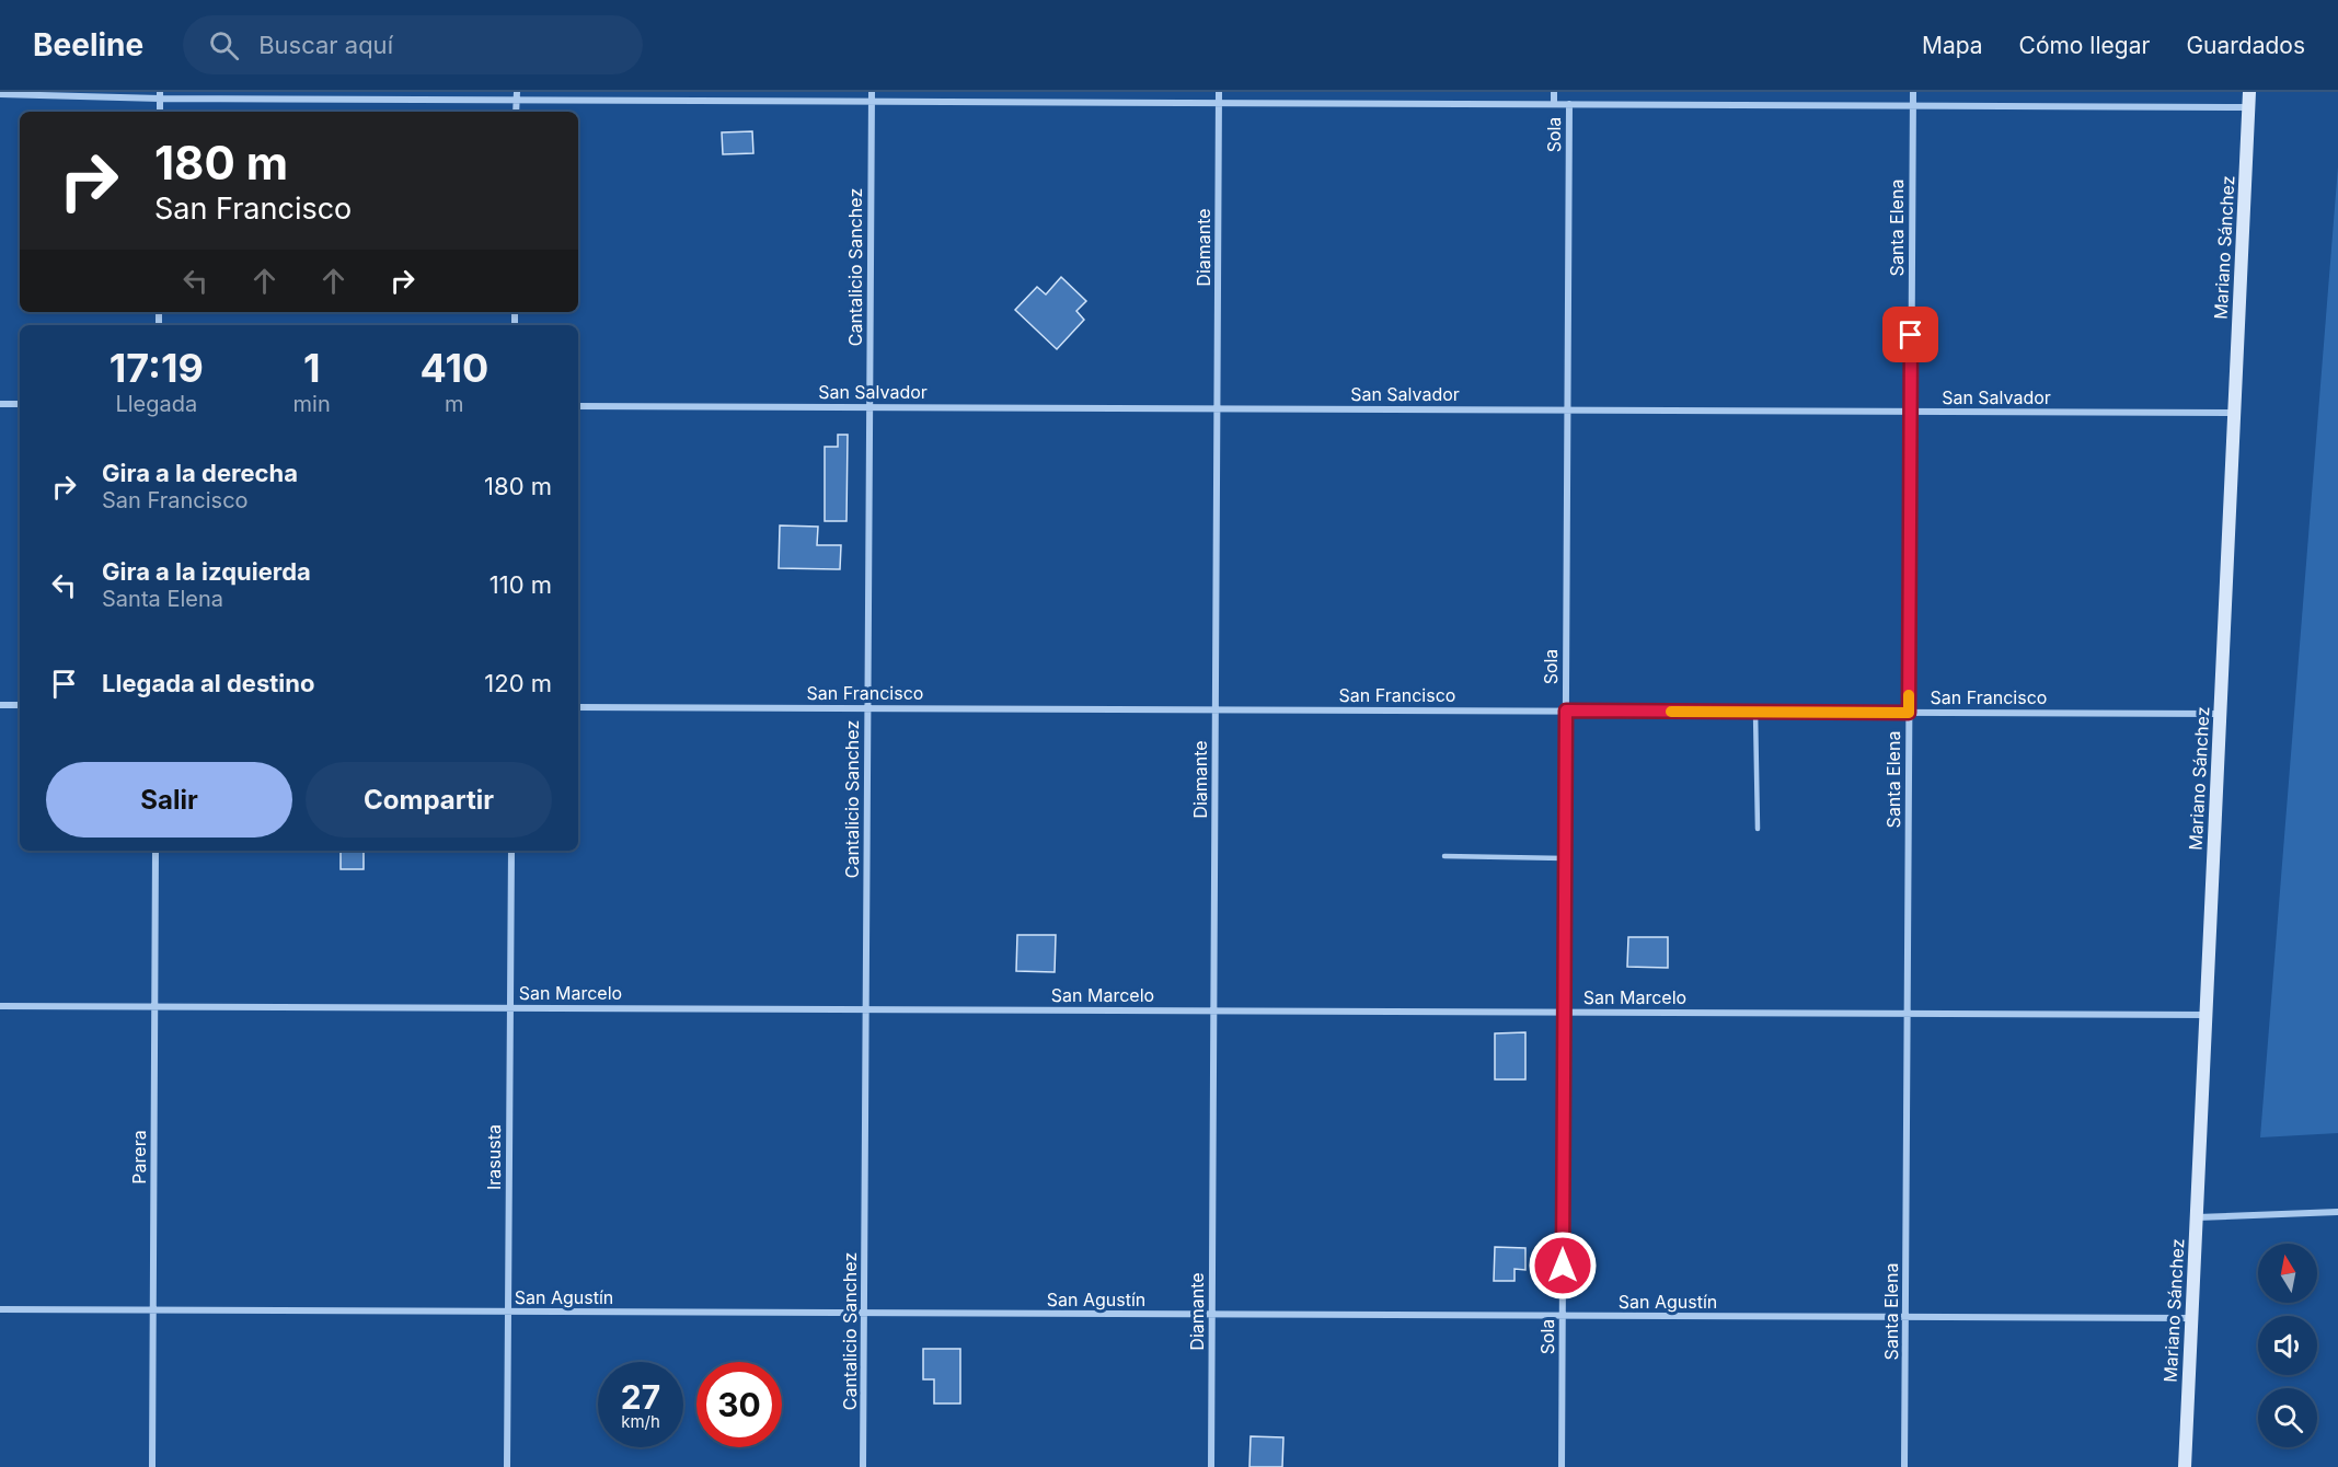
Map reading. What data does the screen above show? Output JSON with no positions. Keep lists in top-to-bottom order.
{
  "streets": {
    "street": [
      "Sola",
      "Santa Elena",
      "Diamante",
      "Mariano Sánchez",
      "Cantalicio Sanchez",
      "San Salvador",
      "San Francisco",
      "San Marcelo",
      "Parera",
      "Irasusta",
      "San Agustín"
    ]
  },
  "crossings": [
    ["Sola", "San Salvador"],
    ["Sola", "San Francisco"],
    ["Sola", "San Marcelo"],
    ["Sola", "San Agustín"],
    ["Santa Elena", "San Salvador"],
    ["Santa Elena", "San Francisco"],
    ["Santa Elena", "San Marcelo"],
    ["Santa Elena", "San Agustín"],
    ["Diamante", "San Salvador"],
    ["Diamante", "San Francisco"],
    ["Diamante", "San Marcelo"],
    ["Diamante", "San Agustín"],
    ["Mariano Sánchez", "San Salvador"],
    ["Mariano Sánchez", "San Francisco"],
    ["Mariano Sánchez", "San Marcelo"],
    ["Mariano Sánchez", "San Agustín"],
    ["Cantalicio Sanchez", "San Salvador"],
    ["Cantalicio Sanchez", "San Francisco"],
    ["Cantalicio Sanchez", "San Marcelo"],
    ["Cantalicio Sanchez", "San Agustín"],
    ["San Marcelo", "Parera"],
    ["San Marcelo", "Irasusta"],
    ["Parera", "San Agustín"],
    ["Irasusta", "San Agustín"]
  ],
  "north": "top",
  "page": {
    "header": "Beeline",
    "search": "Buscar aquí",
    "nav": ["Mapa", "Cómo llegar", "Guardados"],
    "turn": ["180 m", "San Francisco"],
    "eta": [
      "17:19",
      "Llegada",
      "1",
      "min",
      "410",
      "m"
    ],
    "list": [
      {
        "name": "Gira a la derecha",
        "note": "San Francisco",
        "value": "180 m"
      },
      {
        "name": "Gira a la izquierda",
        "note": "Santa Elena",
        "value": "110 m"
      },
      {
        "name": "Llegada al destino",
        "value": "120 m"
      }
    ],
    "buttons": ["Salir", "Compartir"],
    "speed": "27 km/h",
    "limit": "30"
  }
}
